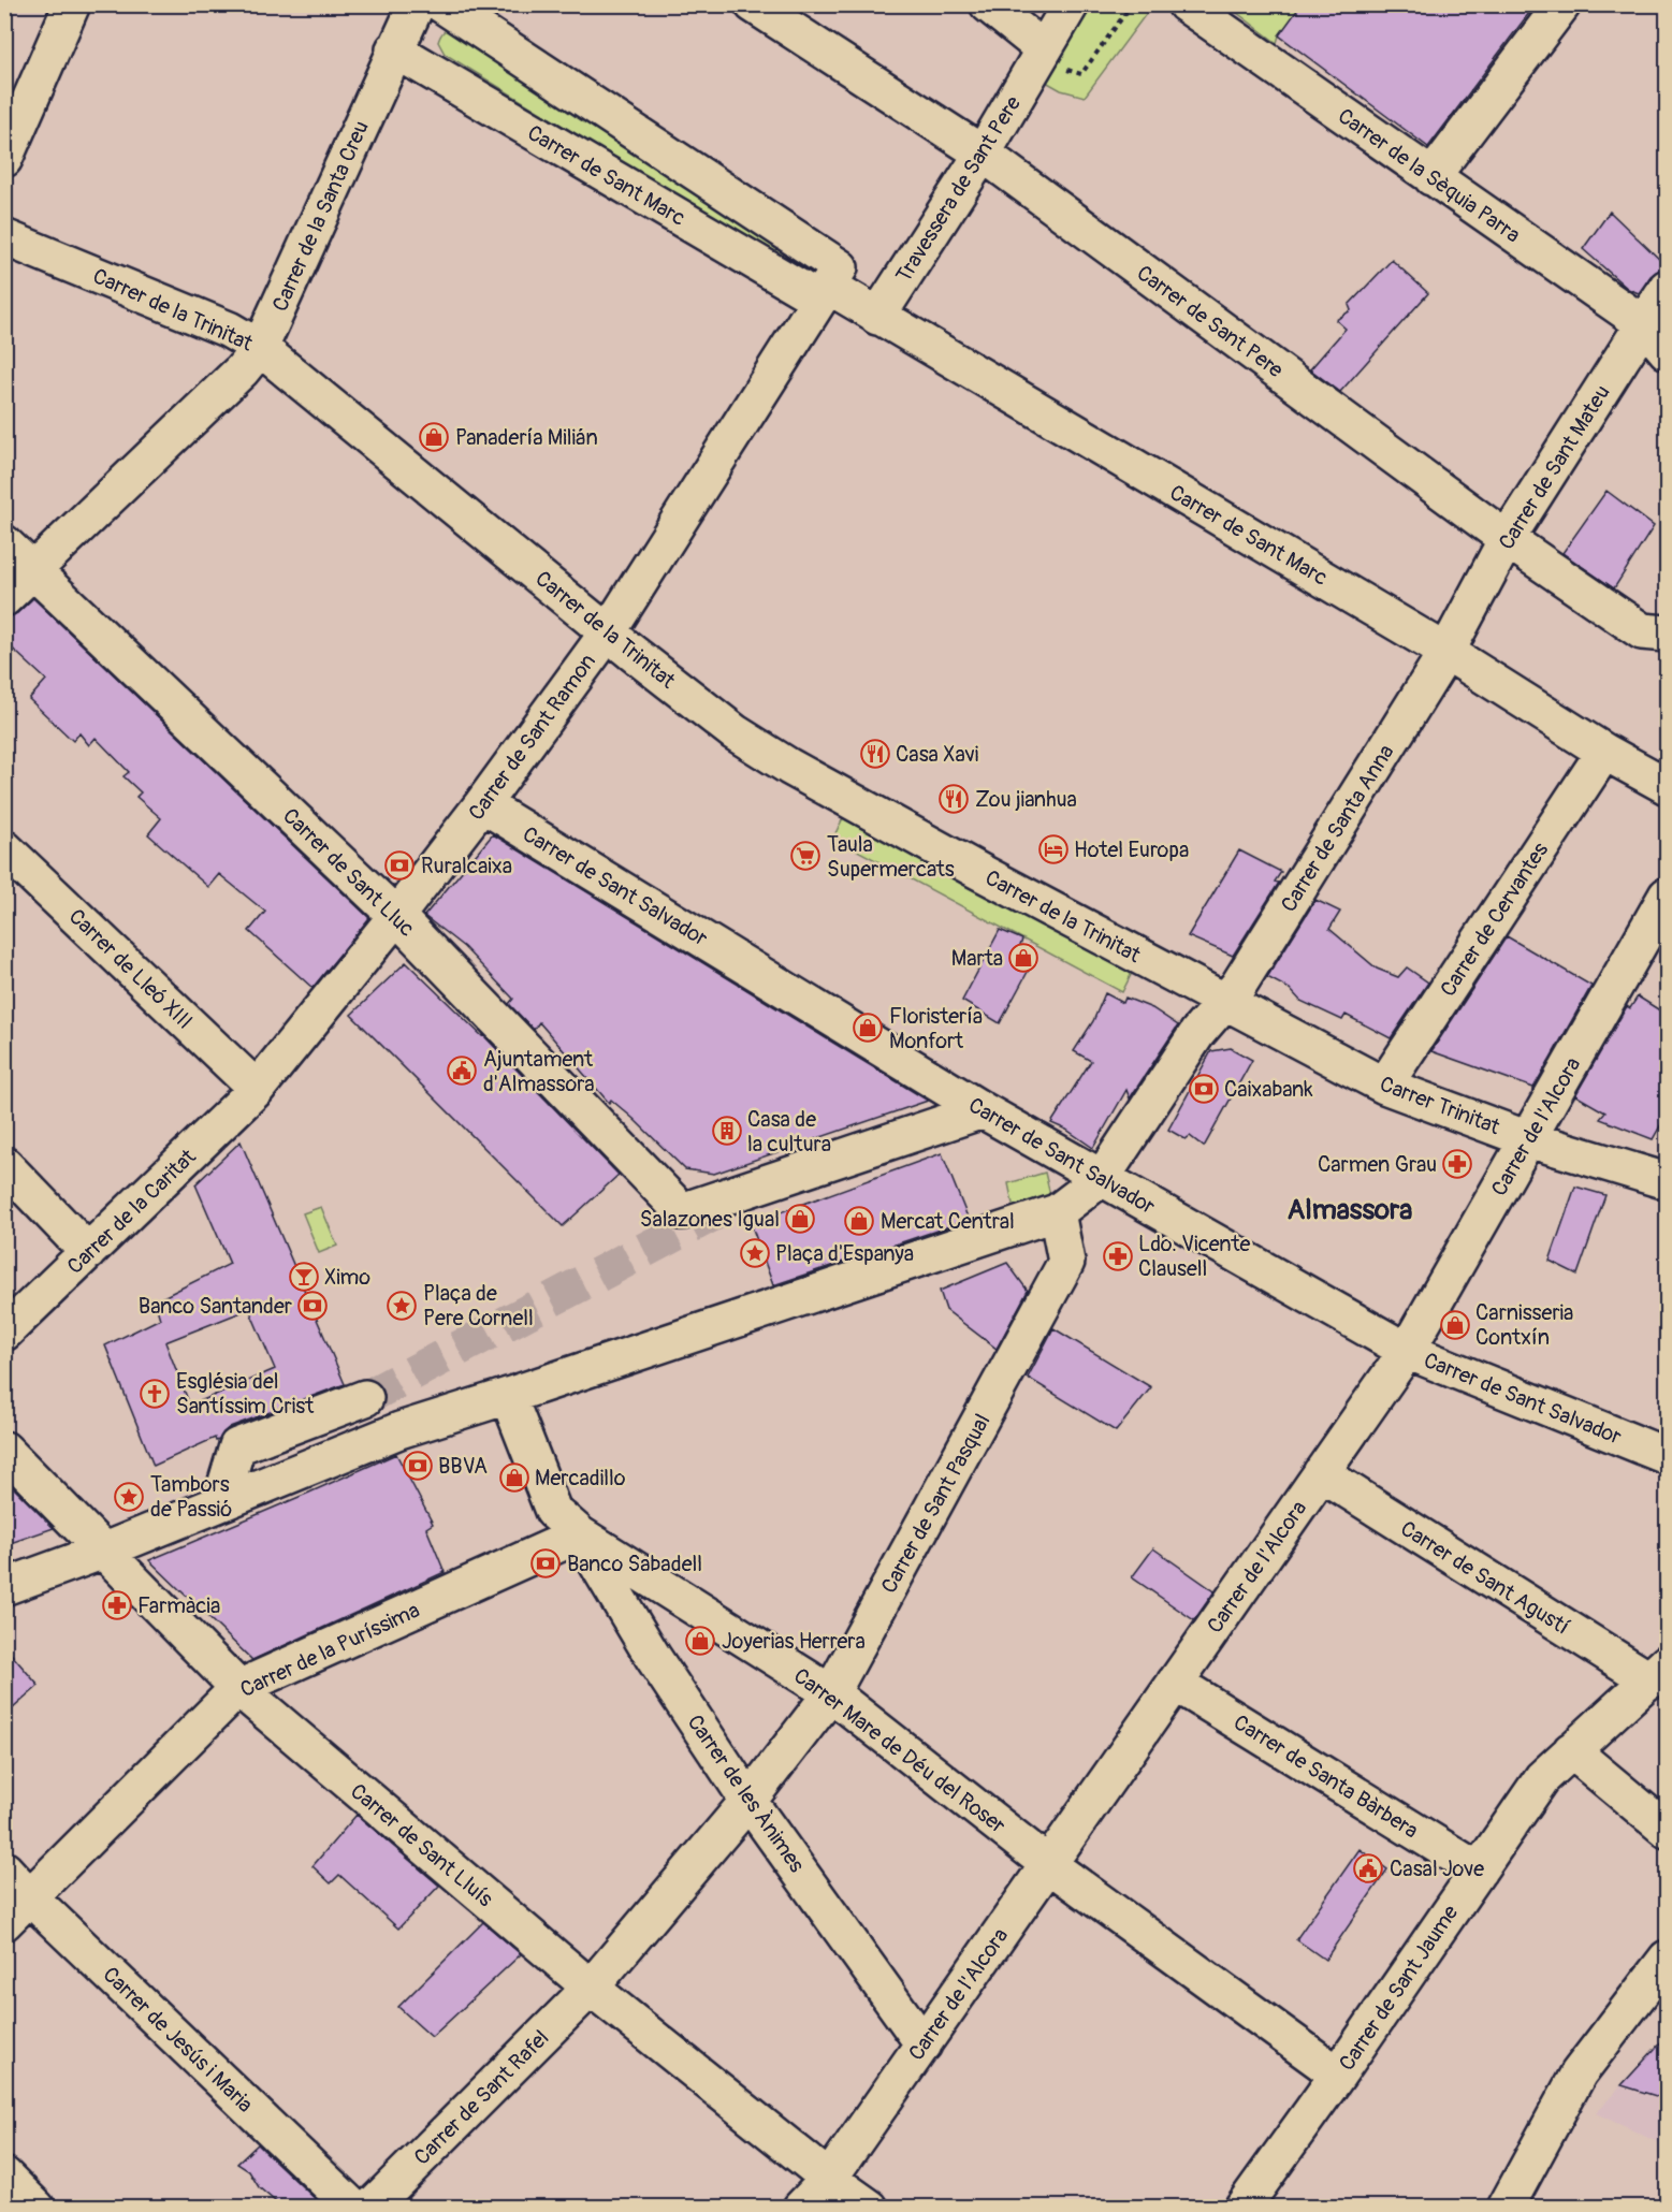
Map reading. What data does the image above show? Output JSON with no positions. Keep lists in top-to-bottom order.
{
  "streets": {
    "street": [
      "Carrer de Sant Marc",
      "Carrer de la Sèquia Parra",
      "Travessera de Sant Pere",
      "Carrer de la Santa Creu",
      "Carrer de la Trinitat",
      "Carrer de Sant Pere",
      "Carrer de Sant Mateu",
      "Carrer de Sant Ramon",
      "Carrer de Santa Anna",
      "Carrer de Sant Lluc",
      "Carrer de Sant Salvador",
      "Carrer de Cervantes",
      "Carrer de Lleó XIII",
      "Carrer Trinitat",
      "Carrer de l'Alcora",
      "Carrer de la Caritat",
      "Carrer de Sant Pasqual",
      "Carrer de Sant Agustí",
      "Carrer de la Puríssima",
      "Carrer Mare de Déu del Roser",
      "Carrer de Santa Bàrbera",
      "Carrer de les Ànimes",
      "Carrer de Sant Lluís",
      "Carrer de Sant Jaume",
      "Carrer de Jesús i Maria",
      "Carrer de Sant Rafel"
    ]
  },
  "crossings": [
    ["Carrer de Sant Marc", "Travessera de Sant Pere"],
    ["Carrer de Sant Marc", "Carrer de la Santa Creu"],
    ["Carrer de Sant Marc", "Carrer de Sant Mateu"],
    ["Carrer de Sant Marc", "Carrer de Sant Ramon"],
    ["Carrer de Sant Marc", "Carrer de Santa Anna"],
    ["Carrer de Sant Marc", "Carrer de Cervantes"],
    ["Carrer de la Sèquia Parra", "Carrer de Sant Mateu"],
    ["Travessera de Sant Pere", "Carrer de Sant Pere"],
    ["Carrer de la Santa Creu", "Carrer de la Trinitat"],
    ["Carrer de la Santa Creu", "Carrer de Sant Lluc"],
    ["Carrer de la Trinitat", "Carrer de Sant Ramon"],
    ["Carrer de la Trinitat", "Carrer de Santa Anna"],
    ["Carrer de la Trinitat", "Carrer Trinitat"],
    ["Carrer de Sant Pere", "Carrer de Sant Mateu"],
    ["Carrer de Sant Mateu", "Carrer de Santa Anna"],
    ["Carrer de Sant Ramon", "Carrer de Sant Lluc"],
    ["Carrer de Sant Ramon", "Carrer de Sant Salvador"],
    ["Carrer de Sant Ramon", "Carrer de Lleó XIII"],
    ["Carrer de Sant Ramon", "Carrer de la Caritat"],
    ["Carrer de Santa Anna", "Carrer Trinitat"],
    ["Carrer de Sant Salvador", "Carrer de l'Alcora"],
    ["Carrer de Cervantes", "Carrer Trinitat"],
    ["Carrer de Lleó XIII", "Carrer de la Caritat"],
    ["Carrer Trinitat", "Carrer de l'Alcora"],
    ["Carrer de l'Alcora", "Carrer de Sant Agustí"],
    ["Carrer de l'Alcora", "Carrer Mare de Déu del Roser"],
    ["Carrer de l'Alcora", "Carrer de Santa Bàrbera"],
    ["Carrer de l'Alcora", "Carrer de les Ànimes"],
    ["Carrer de l'Alcora", "Carrer de Sant Lluís"],
    ["Carrer de Sant Pasqual", "Carrer Mare de Déu del Roser"],
    ["Carrer de Sant Pasqual", "Carrer de les Ànimes"],
    ["Carrer de Sant Pasqual", "Carrer de Sant Lluís"],
    ["Carrer de Sant Pasqual", "Carrer de Sant Rafel"],
    ["Carrer de Sant Agustí", "Carrer de Sant Jaume"],
    ["Carrer de la Puríssima", "Carrer Mare de Déu del Roser"],
    ["Carrer de la Puríssima", "Carrer de les Ànimes"],
    ["Carrer de la Puríssima", "Carrer de Sant Lluís"],
    ["Carrer de la Puríssima", "Carrer de Jesús i Maria"],
    ["Carrer Mare de Déu del Roser", "Carrer de les Ànimes"],
    ["Carrer Mare de Déu del Roser", "Carrer de Sant Jaume"],
    ["Carrer de Santa Bàrbera", "Carrer de Sant Jaume"],
    ["Carrer de Sant Lluís", "Carrer de Sant Rafel"]
  ],
  "districts": ["Almassora"],
  "places": {
    "shop": [
      "Panadería Milián",
      "Marta",
      "Floristería Monfort",
      "Salazones Igual",
      "Mercat Central",
      "Carnisseria Contxín",
      "Mercadillo",
      "Joyerias Herrera"
    ],
    "restaurant": ["Casa Xavi", "Zou jianhua"],
    "hotel": ["Hotel Europa"],
    "supermarket": ["Taula Supermercats"],
    "bank": [
      "Ruralcaixa",
      "Caixabank",
      "Banco Santander",
      "BBVA",
      "Banco Sabadell"
    ],
    "public building": ["Ajuntament d'Almassora", "Casal Jove"],
    "building": ["Casa de la cultura"],
    "pharmacy": ["Carmen Grau", "Ldo. Vicente Clausell", "Farmàcia"],
    "place": ["Plaça d'Espanya", "Plaça de Pere Cornell", "Tambors de Passió"],
    "bar": ["Ximo"],
    "church": ["Església del Santíssim Crist"]
  }
}
